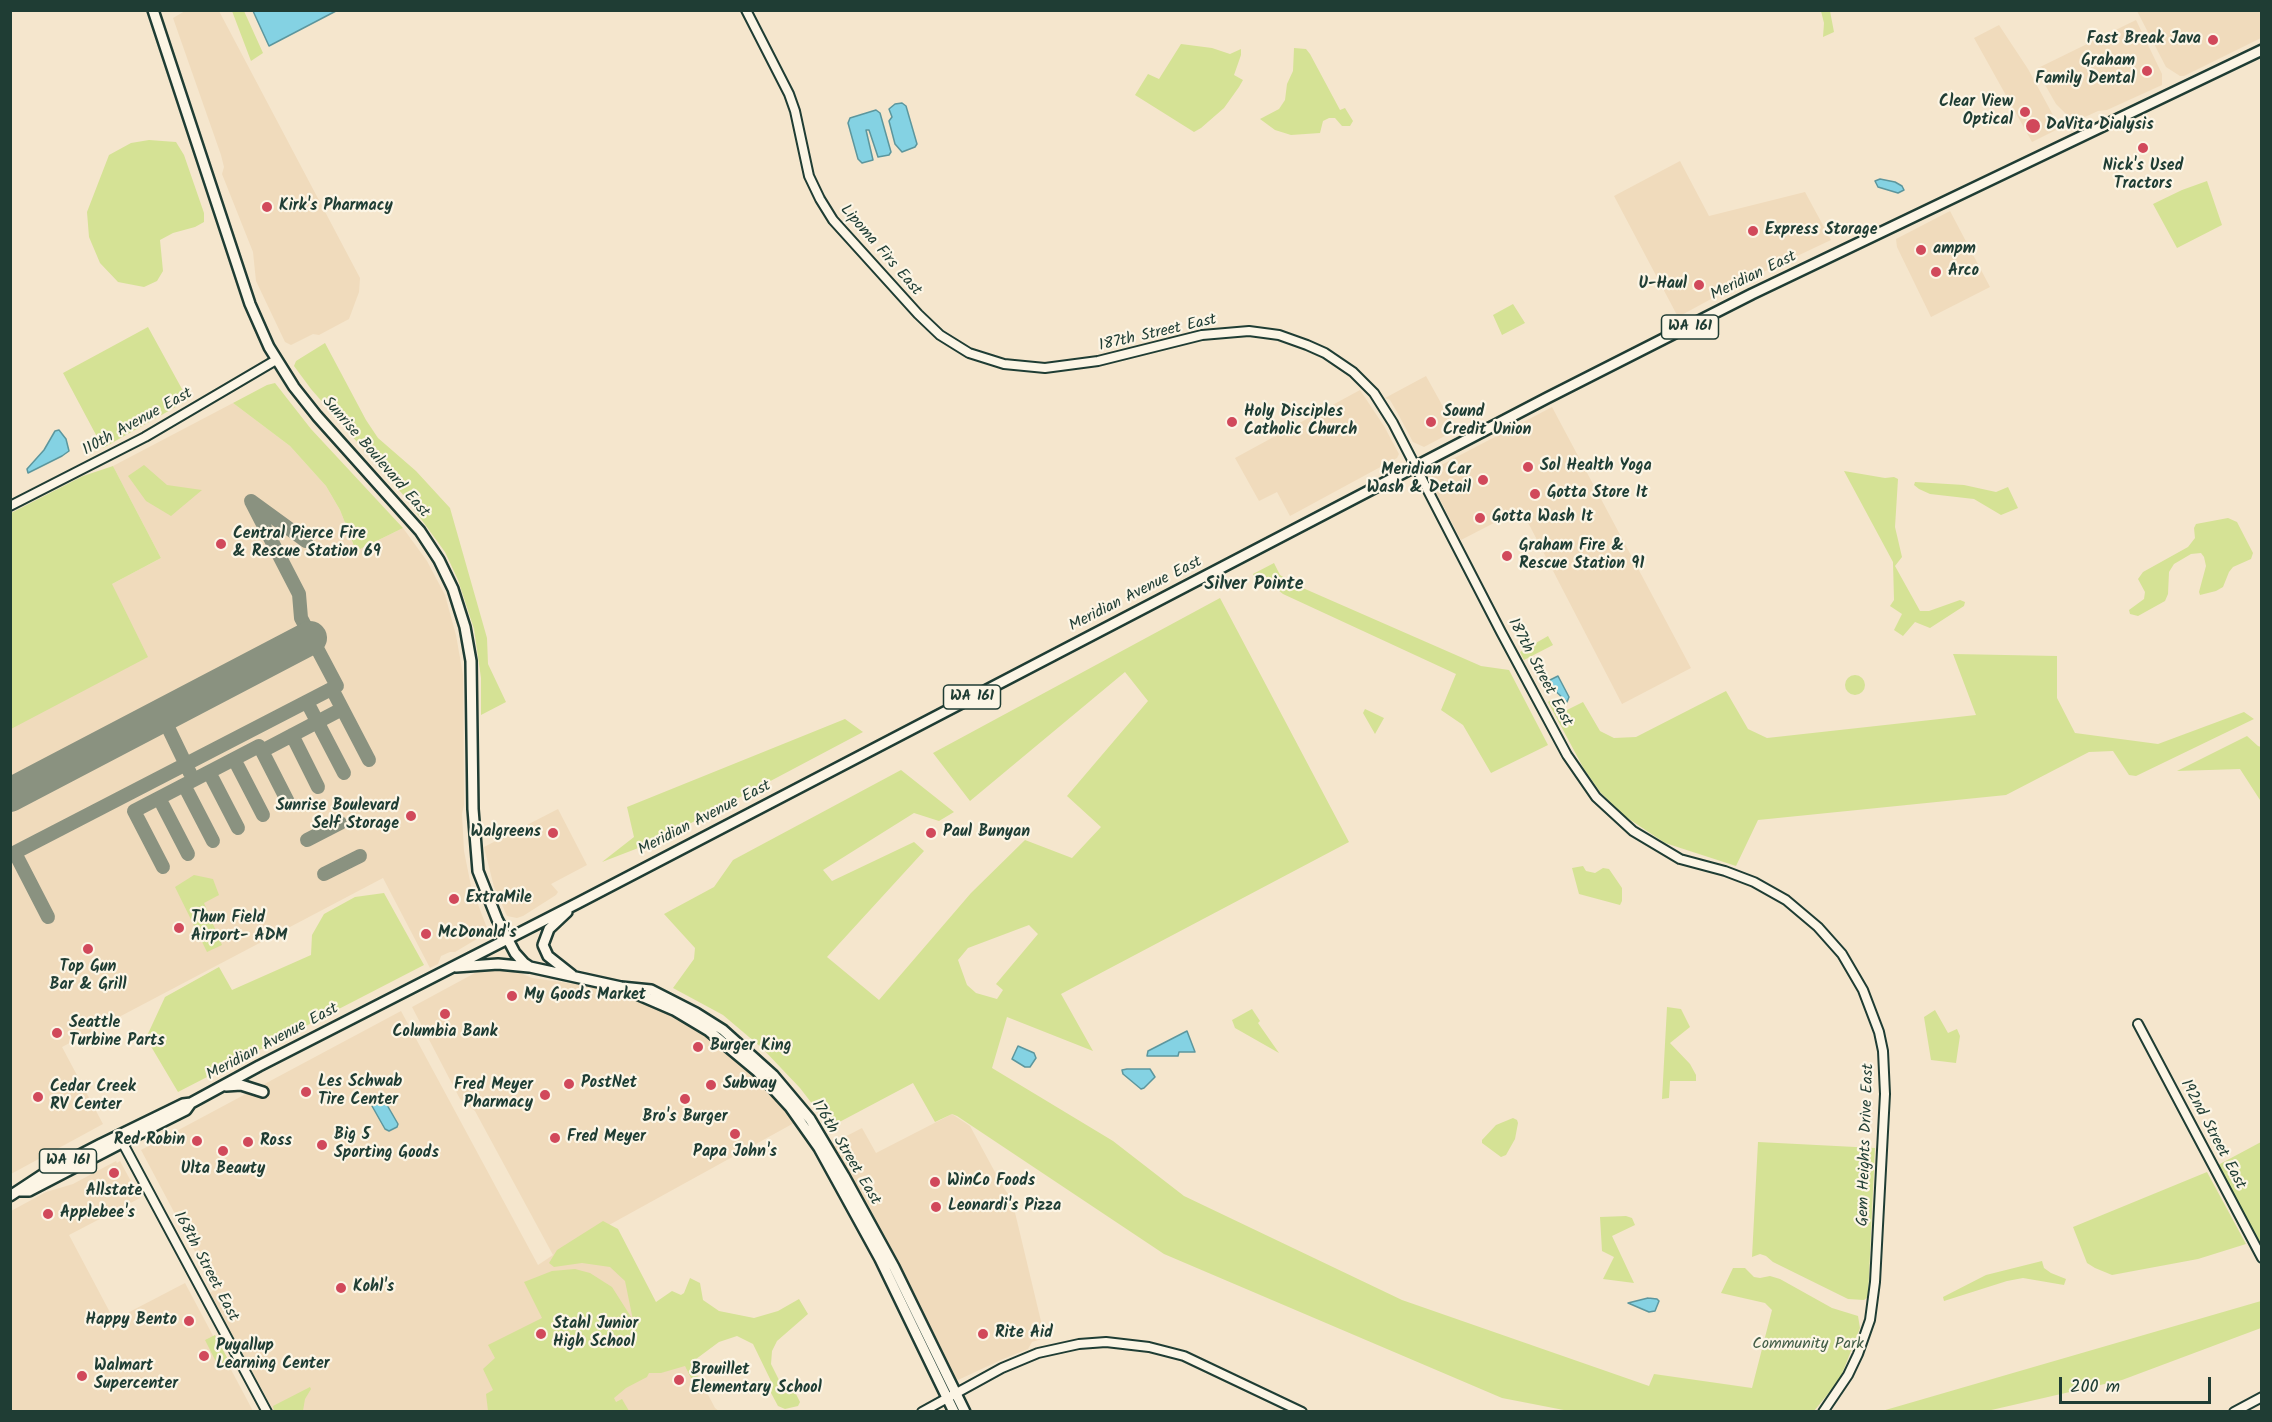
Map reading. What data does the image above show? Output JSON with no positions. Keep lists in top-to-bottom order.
{
  "streets": {
    "main road": [
      "Meridian East",
      "WA 161",
      "Sunrise Boulevard East",
      "Meridian Avenue East",
      "176th Street East"
    ],
    "street": [
      "Lipoma Firs East",
      "187th Street East",
      "110th Avenue East",
      "192nd Street East",
      "Gem Heights Drive East",
      "168th Street East"
    ]
  },
  "crossings": [
    ["Lipoma Firs East", "187th Street East"],
    ["Meridian East", "187th Street East"],
    ["Meridian East", "Meridian Avenue East"],
    ["187th Street East", "Meridian Avenue East"],
    ["187th Street East", "Gem Heights Drive East"],
    ["110th Avenue East", "Sunrise Boulevard East"],
    ["Sunrise Boulevard East", "Meridian Avenue East"],
    ["Meridian Avenue East", "176th Street East"],
    ["Meridian Avenue East", "168th Street East"]
  ],
  "districts": ["Silver Pointe"],
  "parks": ["Community Park"],
  "places": [
    "Fast Break Java",
    "Graham Family Dental",
    "Clear View Optical",
    "DaVita Dialysis",
    "Nick's Used Tractors",
    "Kirk's Pharmacy",
    "Express Storage",
    "ampm",
    "Arco",
    "U-Haul",
    "Holy Disciples Catholic Church",
    "Sound Credit Union",
    "Sol Health Yoga",
    "Meridian Car Wash & Detail",
    "Gotta Store It",
    "Gotta Wash It",
    "Central Pierce Fire & Rescue Station 69",
    "Graham Fire & Rescue Station 91",
    "Sunrise Boulevard Self Storage",
    "Walgreens",
    "Paul Bunyan",
    "ExtraMile",
    "Thun Field Airport- ADM",
    "McDonald's",
    "Top Gun Bar & Grill",
    "My Goods Market",
    "Columbia Bank",
    "Seattle Turbine Parts",
    "Burger King",
    "PostNet",
    "Subway",
    "Les Schwab Tire Center",
    "Fred Meyer Pharmacy",
    "Cedar Creek RV Center",
    "Bro's Burger",
    "Papa John's",
    "Fred Meyer",
    "Red Robin",
    "Ross",
    "Big 5 Sporting Goods",
    "Ulta Beauty",
    "Allstate",
    "WinCo Foods",
    "Leonardi's Pizza",
    "Applebee's",
    "Kohl's",
    "Happy Bento",
    "Stahl Junior High School",
    "Rite Aid",
    "Puyallup Learning Center",
    "Walmart Supercenter",
    "Brouillet Elementary School"
  ],
  "scale_bar": "200 m"
}
